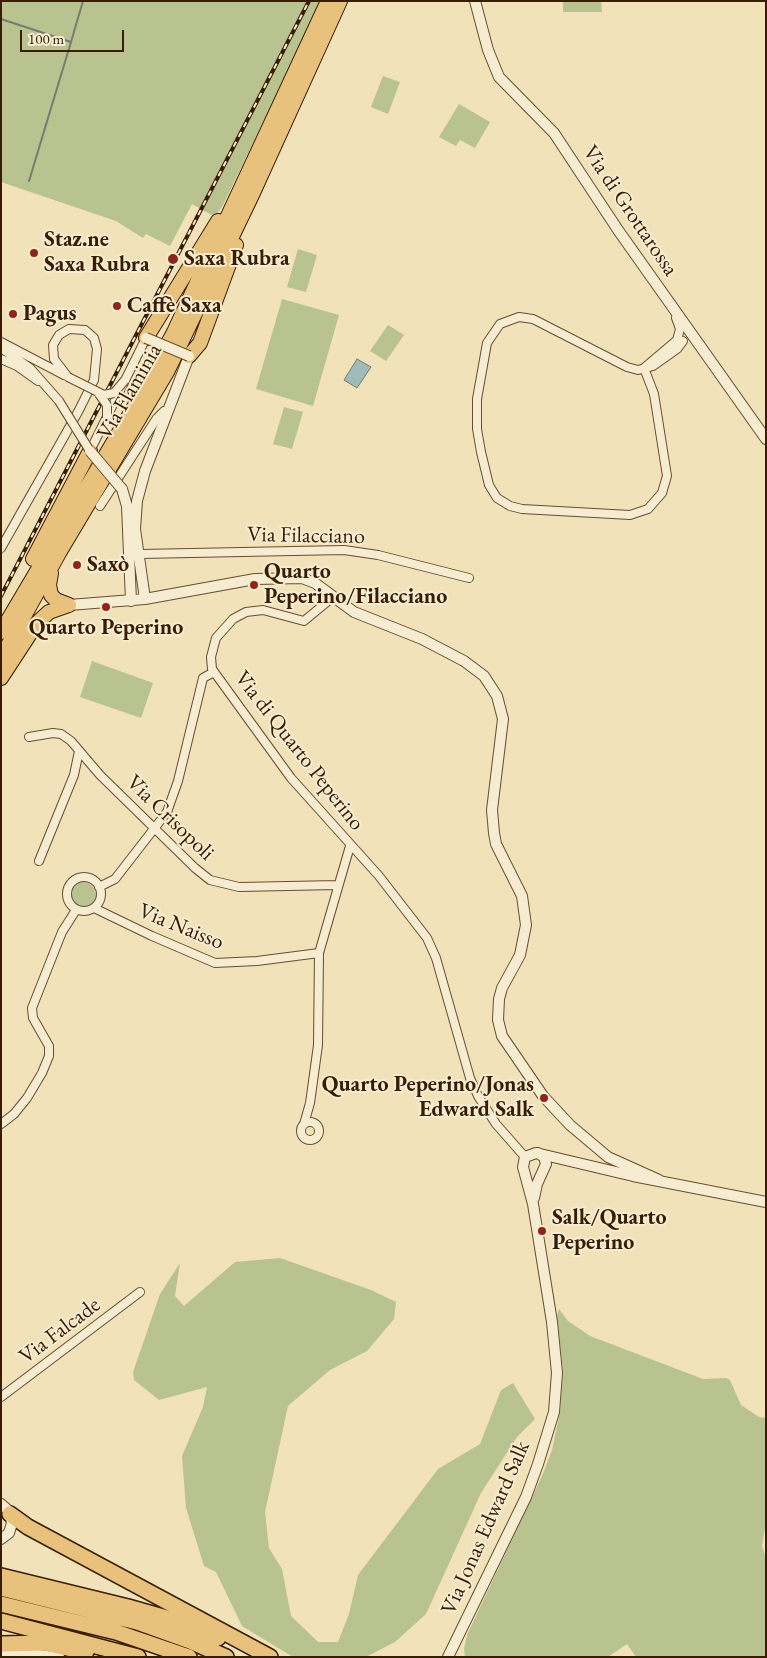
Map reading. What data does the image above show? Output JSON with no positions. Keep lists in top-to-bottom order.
{
  "streets": {
    "highway": ["Via Flaminia"],
    "street": [
      "Via di Grottarossa",
      "Via Filacciano",
      "Via di Quarto Peperino",
      "Via Crisopoli",
      "Via Naisso",
      "Via Falcade",
      "Via Jonas Edward Salk"
    ]
  },
  "crossings": [
    ["Via di Quarto Peperino", "Via Jonas Edward Salk"]
  ],
  "places": [
    "Staz.ne Saxa Rubra",
    "Saxa Rubra",
    "Caffè Saxa",
    "Pagus",
    "Saxò",
    "Quarto Peperino/Filacciano",
    "Quarto Peperino",
    "Quarto Peperino/Jonas Edward Salk",
    "Salk/Quarto Peperino"
  ],
  "scale_bar": "100 m"
}
